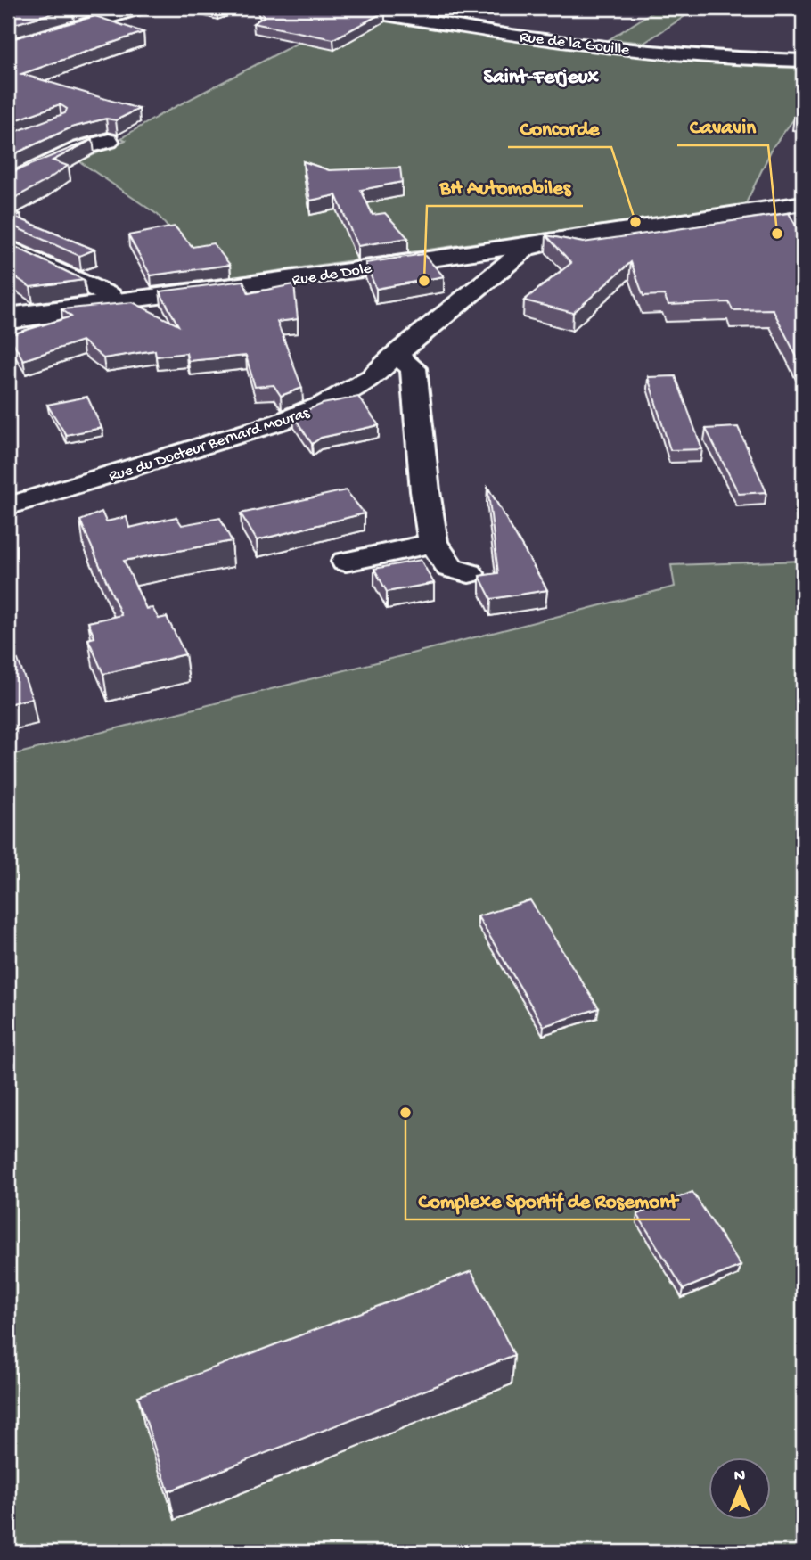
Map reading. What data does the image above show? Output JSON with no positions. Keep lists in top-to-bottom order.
{
  "streets": {
    "street": ["Rue de la Gouille", "Rue de Dole", "Rue du Docteur Bernard Mouras"]
  },
  "crossings": [
    ["Rue de Dole", "Rue du Docteur Bernard Mouras"]
  ],
  "districts": ["Saint-Ferjeux"],
  "places": [
    "Concorde",
    "Cavavin",
    "BH Automobiles",
    "Complexe Sportif de Rosemont"
  ],
  "north": "top"
}
